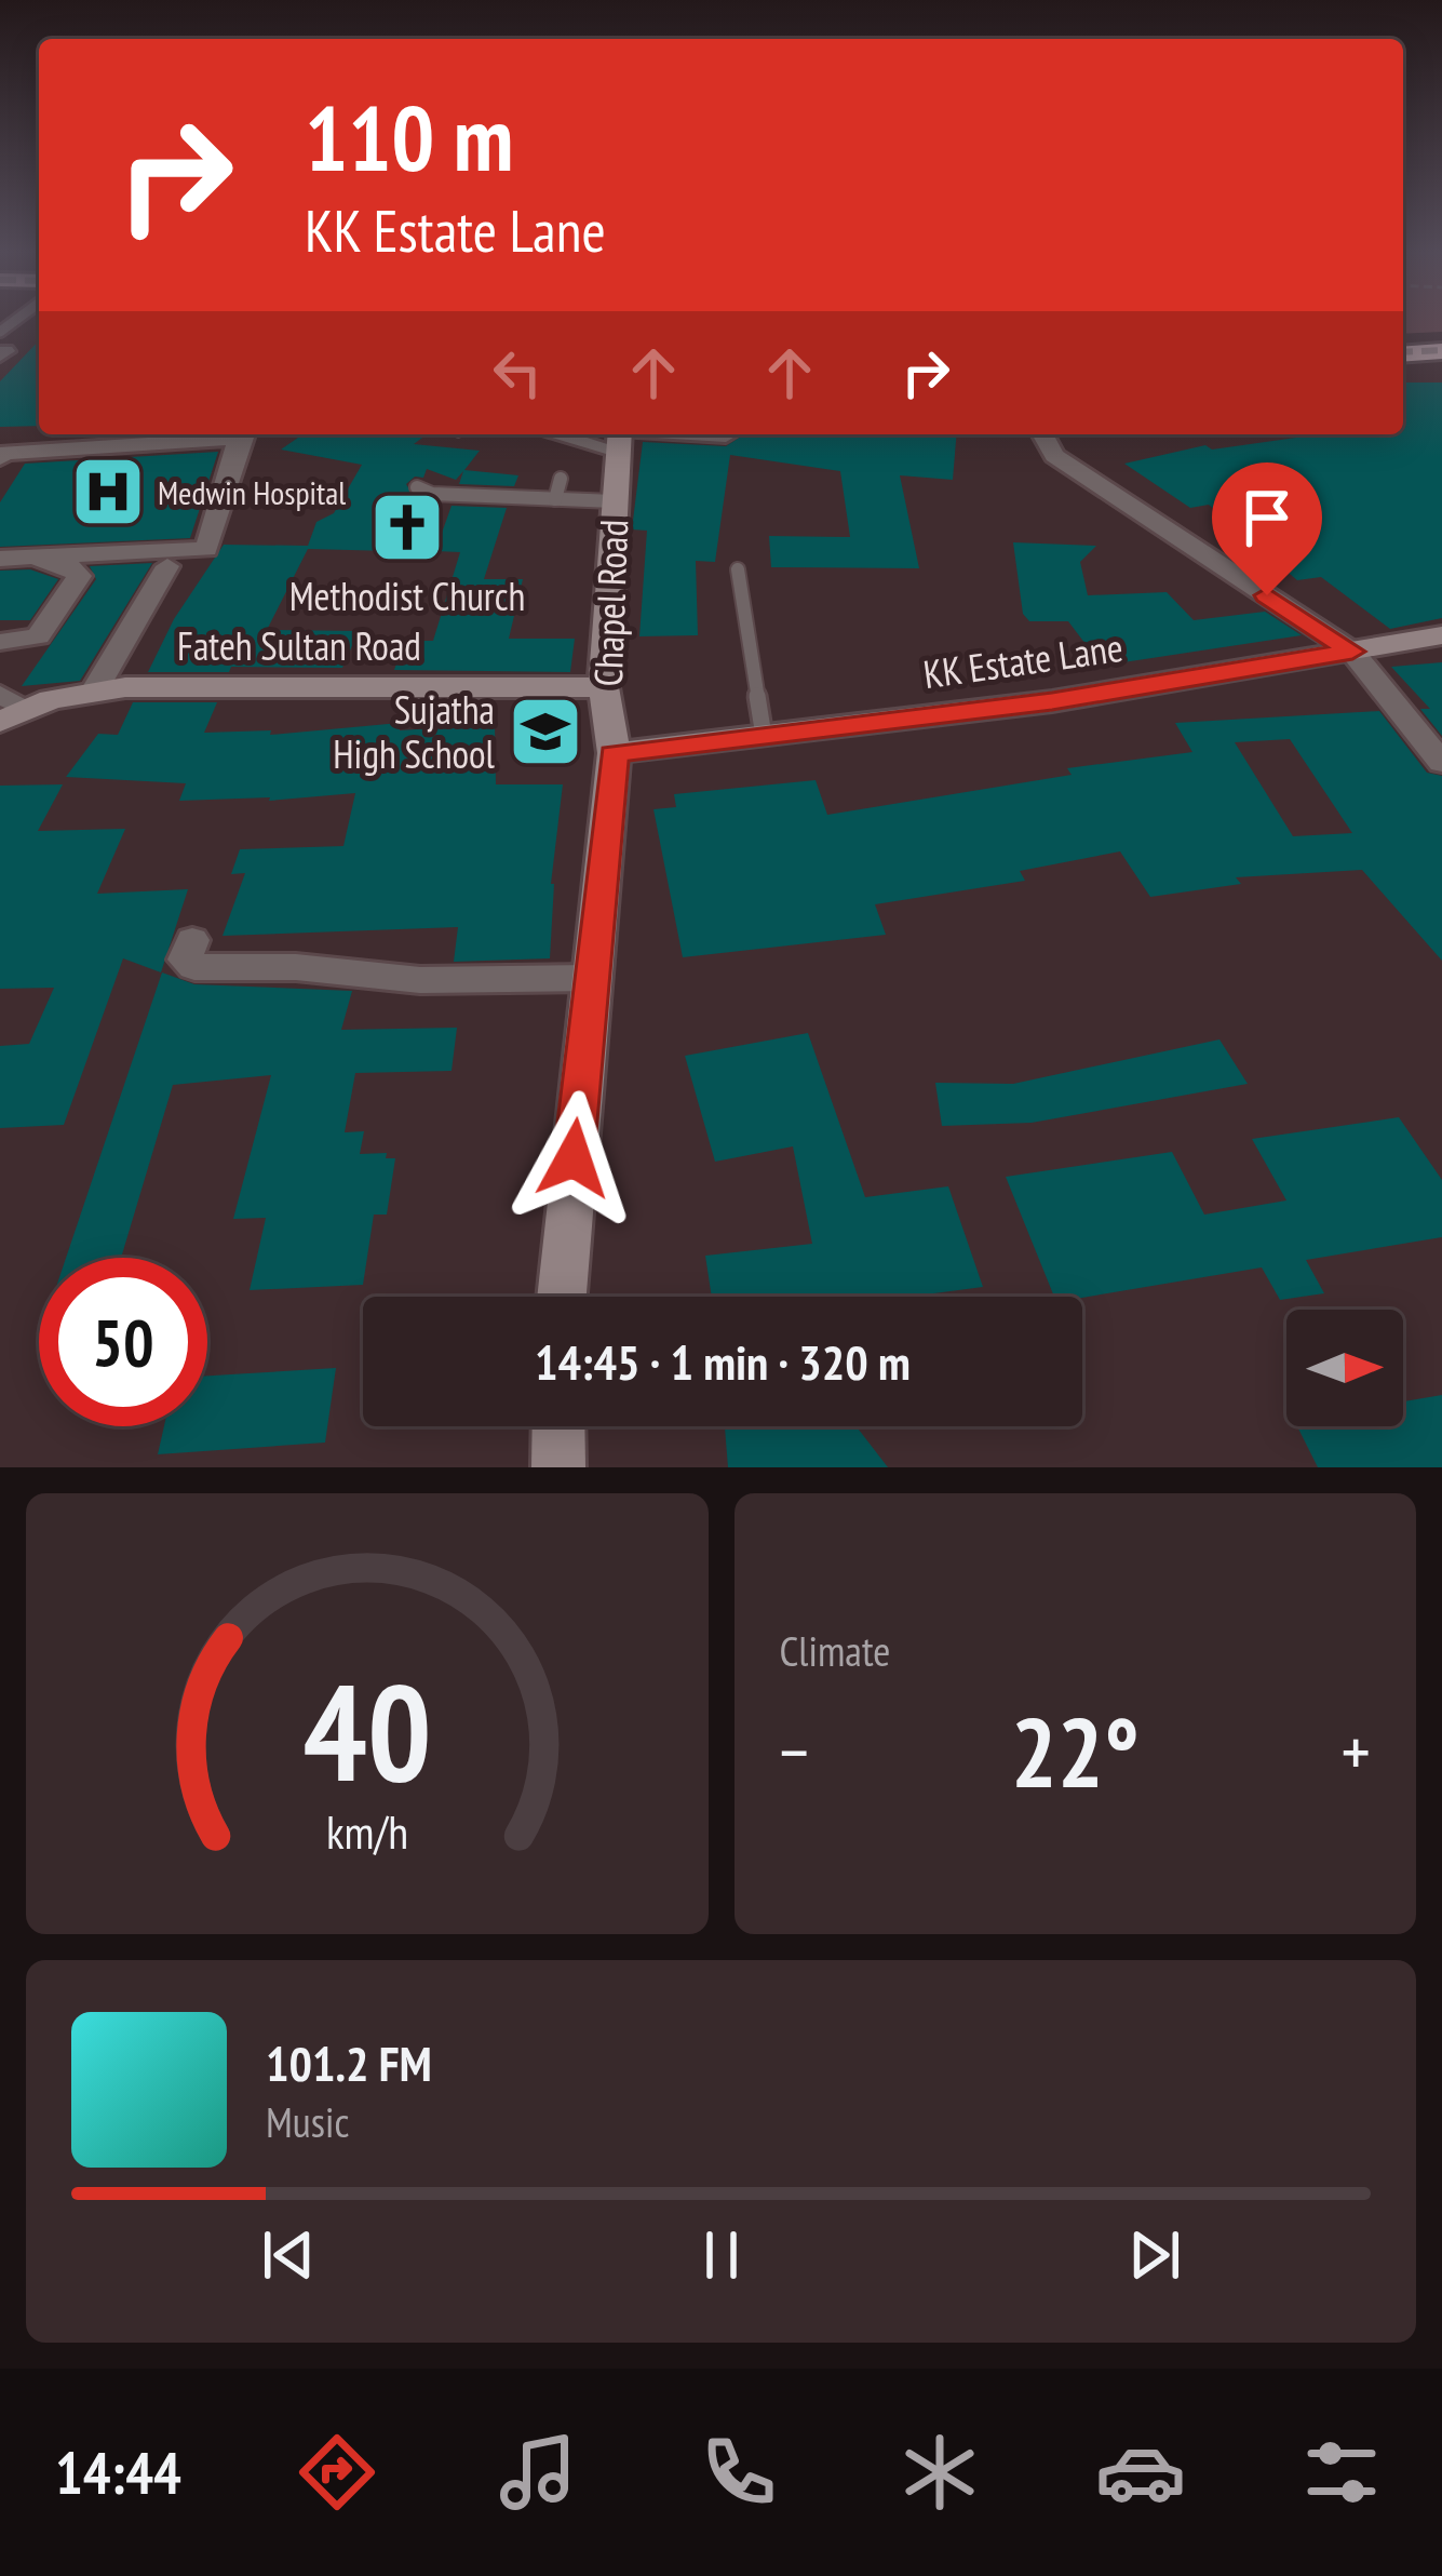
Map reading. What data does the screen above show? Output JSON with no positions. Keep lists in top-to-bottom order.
{
  "streets": {
    "main road": ["Chapel Road", "Fateh Sultan Road", "KK Estate Lane"]
  },
  "crossings": [
    ["Chapel Road", "Fateh Sultan Road"],
    ["Chapel Road", "KK Estate Lane"]
  ],
  "places": {
    "hospital": ["Medwin Hospital"],
    "church": ["Methodist Church"],
    "school or university": ["Sujatha High School"]
  },
  "north": "right",
  "page": {
    "turn": ["110 m", "KK Estate Lane"],
    "limit": "50",
    "trip": "14:45 · 1 min · 320 m",
    "tile": "Climate",
    "heat": ["−", "22°", "+"],
    "song": ["101.2 FM", "Music"],
    "tabs": "14:44",
    "gauge": ["40", "km/h"]
  }
}
